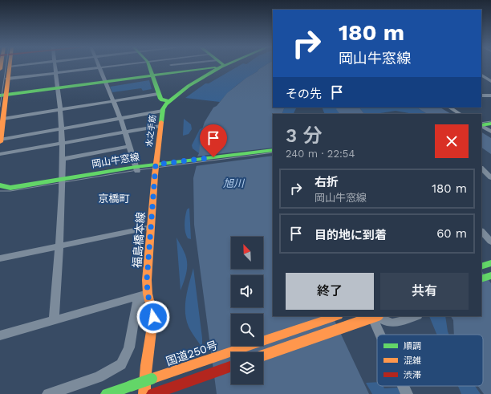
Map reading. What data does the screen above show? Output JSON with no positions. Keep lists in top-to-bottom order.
{
  "streets": {
    "main road": [
      "水之手筋",
      "岡山牛窓線",
      "福島橋本線",
      "国道250号"
    ]
  },
  "crossings": [
    ["水之手筋", "岡山牛窓線"],
    ["水之手筋", "福島橋本線"],
    ["岡山牛窓線", "福島橋本線"]
  ],
  "districts": ["京橋町"],
  "water": ["旭川"],
  "legend": ["順調", "混雑", "渋滞"],
  "north": "top left",
  "page": {
    "turn": ["180 m", "岡山牛窓線"],
    "then": "その先",
    "heading": ["3 分", "240 m · 22:54"],
    "list": [
      {
        "name": "右折",
        "note": "岡山牛窓線",
        "value": "180 m"
      },
      {
        "name": "目的地に到着",
        "value": "60 m"
      }
    ],
    "buttons": ["終了", "共有"]
  }
}
